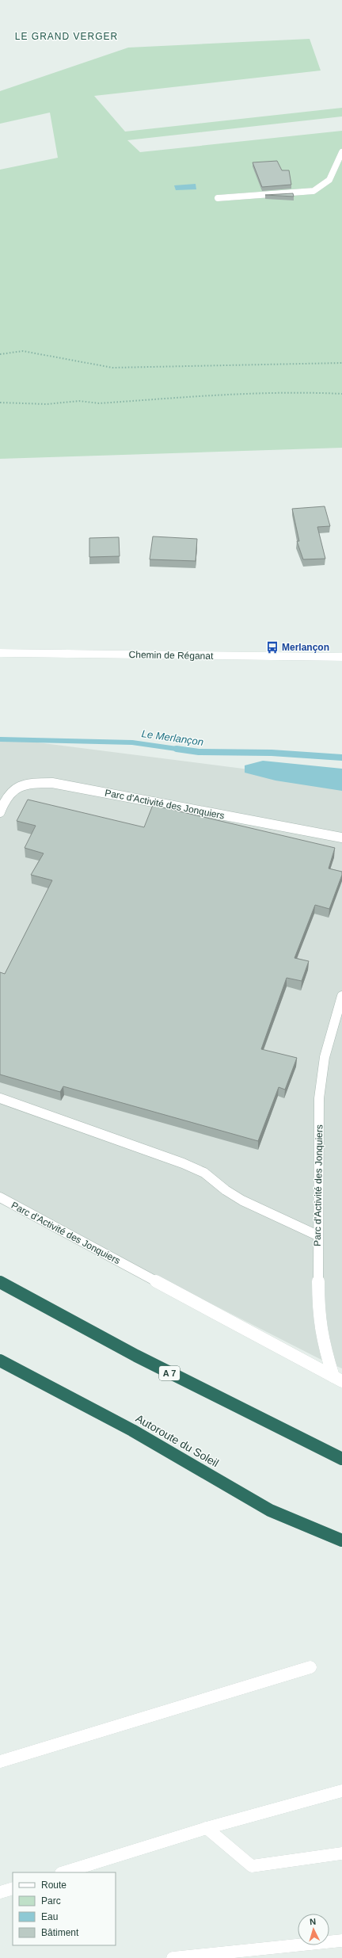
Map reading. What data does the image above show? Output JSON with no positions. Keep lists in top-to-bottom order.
{
  "streets": {
    "highway": ["A 7", "Autoroute du Soleil"],
    "street": ["Chemin de Réganat", "Parc d'Activité des Jonquiers"]
  },
  "districts": ["LE GRAND VERGER"],
  "water": ["Le Merlançon"],
  "places": {
    "bus stop": ["Merlançon"]
  },
  "legend": [
    "Route",
    "Parc",
    "Eau",
    "Bâtiment"
  ],
  "north": "top"
}
